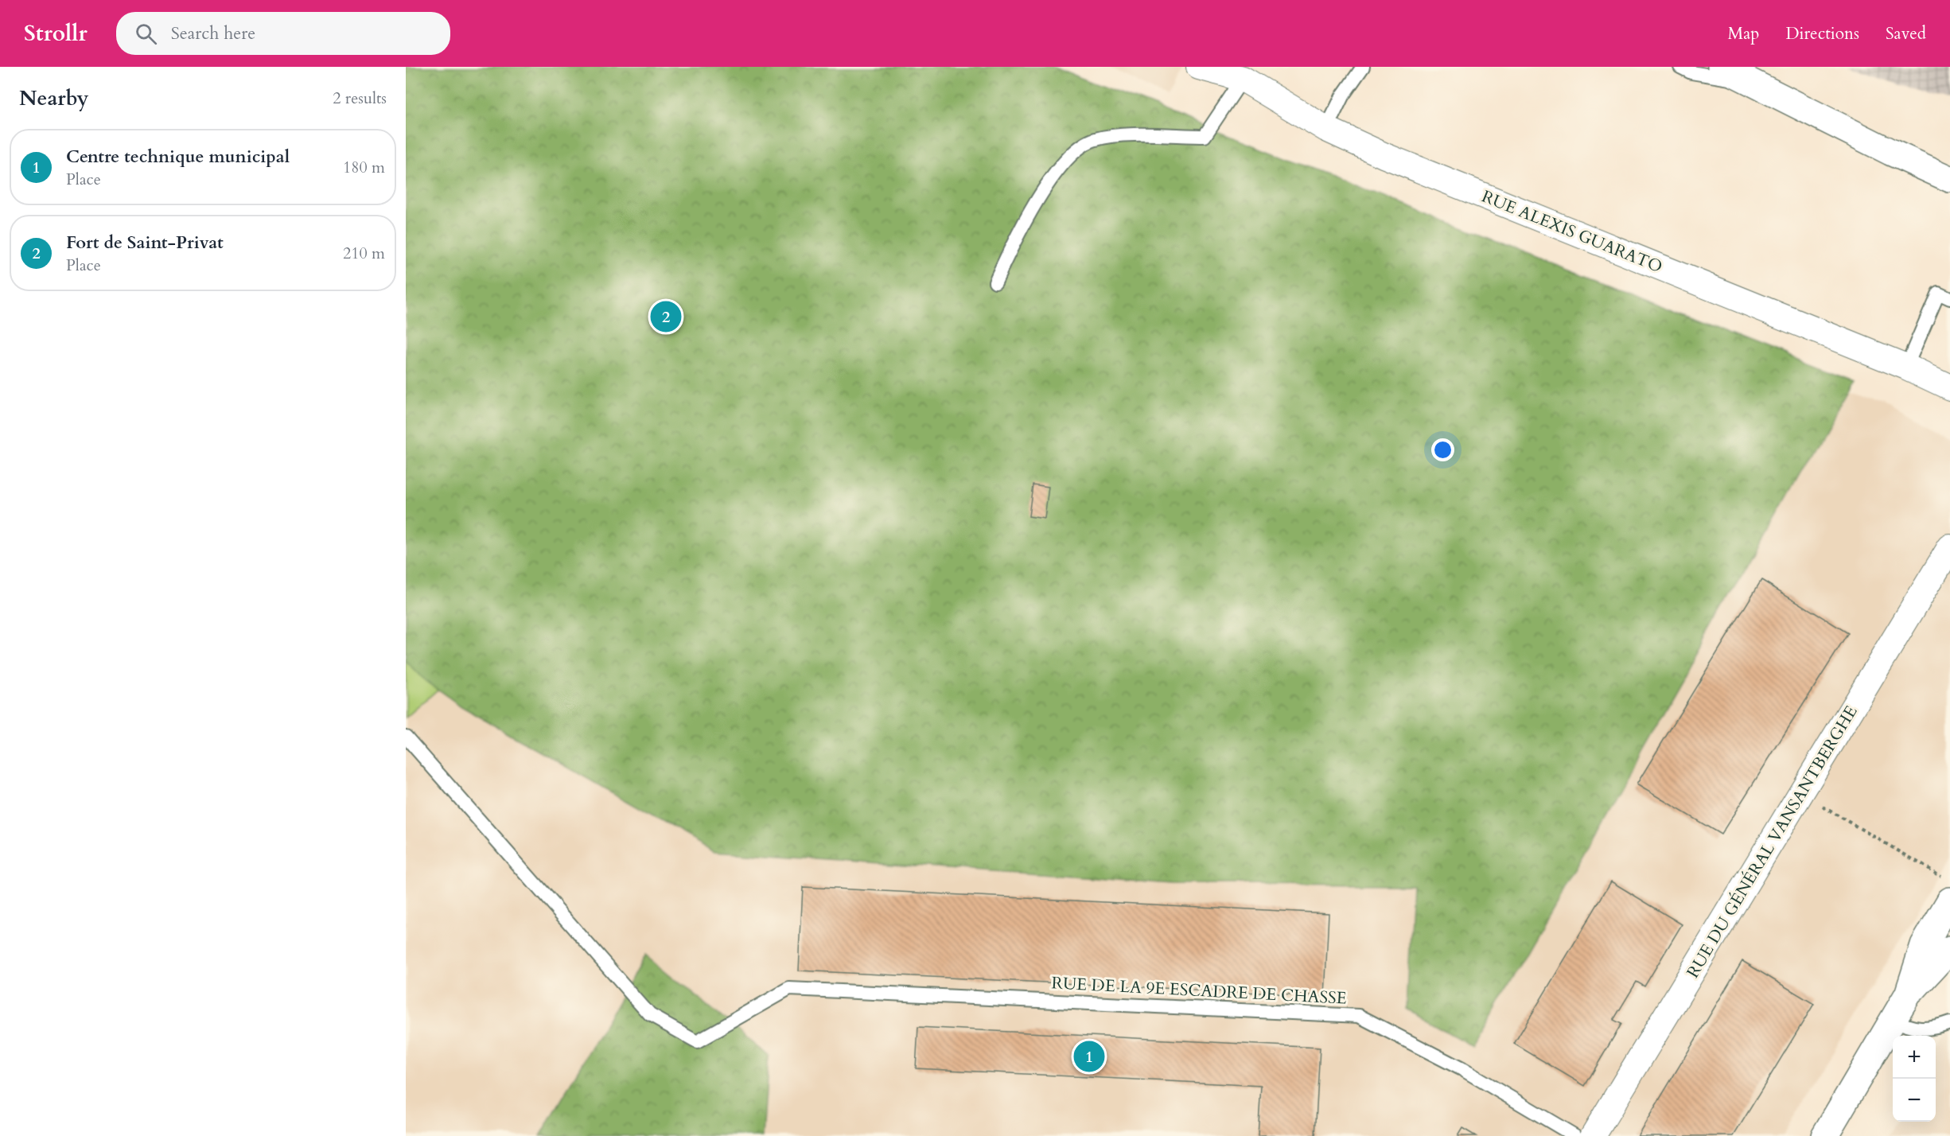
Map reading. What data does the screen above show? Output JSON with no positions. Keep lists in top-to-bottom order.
{
  "streets": {
    "street": ["RUE ALEXIS GUARATO", "RUE DU GÉNÉRAL VANSANTBERGHE"],
    "lane": ["RUE DE LA 9E ESCADRE DE CHASSE"]
  },
  "page": {
    "header": "Strollr",
    "search": "Search here",
    "nav": ["Map", "Directions", "Saved"],
    "heading": ["Nearby", "2 results"],
    "list": [
      {
        "mark": "1",
        "name": "Centre technique municipal",
        "note": "Place",
        "value": "180 m"
      },
      {
        "mark": "2",
        "name": "Fort de Saint-Privat",
        "note": "Place",
        "value": "210 m"
      }
    ],
    "pins": ["2", "1"],
    "map_buttons": ["+", "−"]
  }
}
